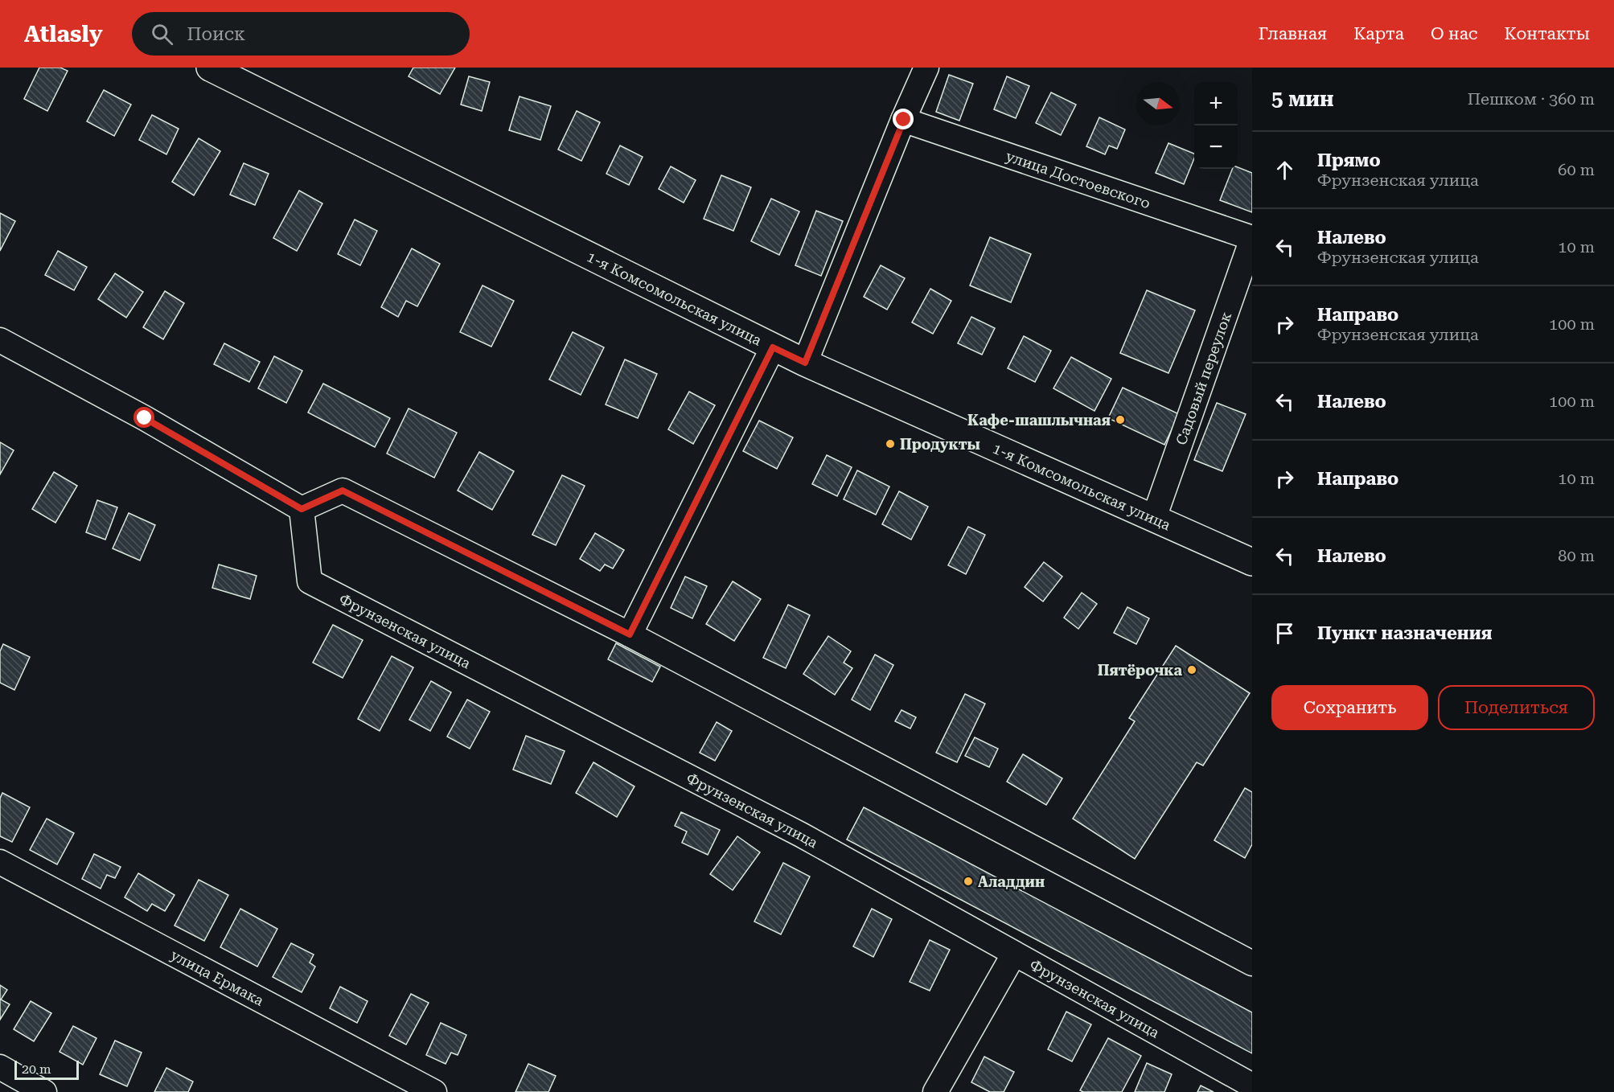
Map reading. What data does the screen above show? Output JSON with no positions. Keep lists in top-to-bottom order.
{
  "streets": {
    "main road": ["1-я Комсомольская улица"],
    "street": [
      "улица Достоевского",
      "Садовый переулок",
      "Фрунзенская улица",
      "улица Ермака"
    ]
  },
  "crossings": [
    ["улица Достоевского", "Садовый переулок"],
    ["1-я Комсомольская улица", "Садовый переулок"]
  ],
  "places": [
    "Кафе-шашлычная",
    "Продукты",
    "Пятёрочка",
    "Аладдин"
  ],
  "scale_bar": "20 m",
  "north": "right",
  "page": {
    "header": "Atlasly",
    "search": "Поиск",
    "nav": [
      "Главная",
      "Карта",
      "О нас",
      "Контакты"
    ],
    "heading": ["5 мин", "Пешком · 360 m"],
    "map_buttons": ["+", "−"],
    "list": [
      ["Прямо", "Фрунзенская улица", "60 m"],
      ["Налево", "Фрунзенская улица", "10 m"],
      ["Направо", "Фрунзенская улица", "100 m"],
      ["Налево", "100 m"],
      ["Направо", "10 m"],
      ["Налево", "80 m"],
      "Пункт назначения"
    ],
    "buttons": ["Сохранить", "Поделиться"],
    "scale": "20 m"
  }
}
